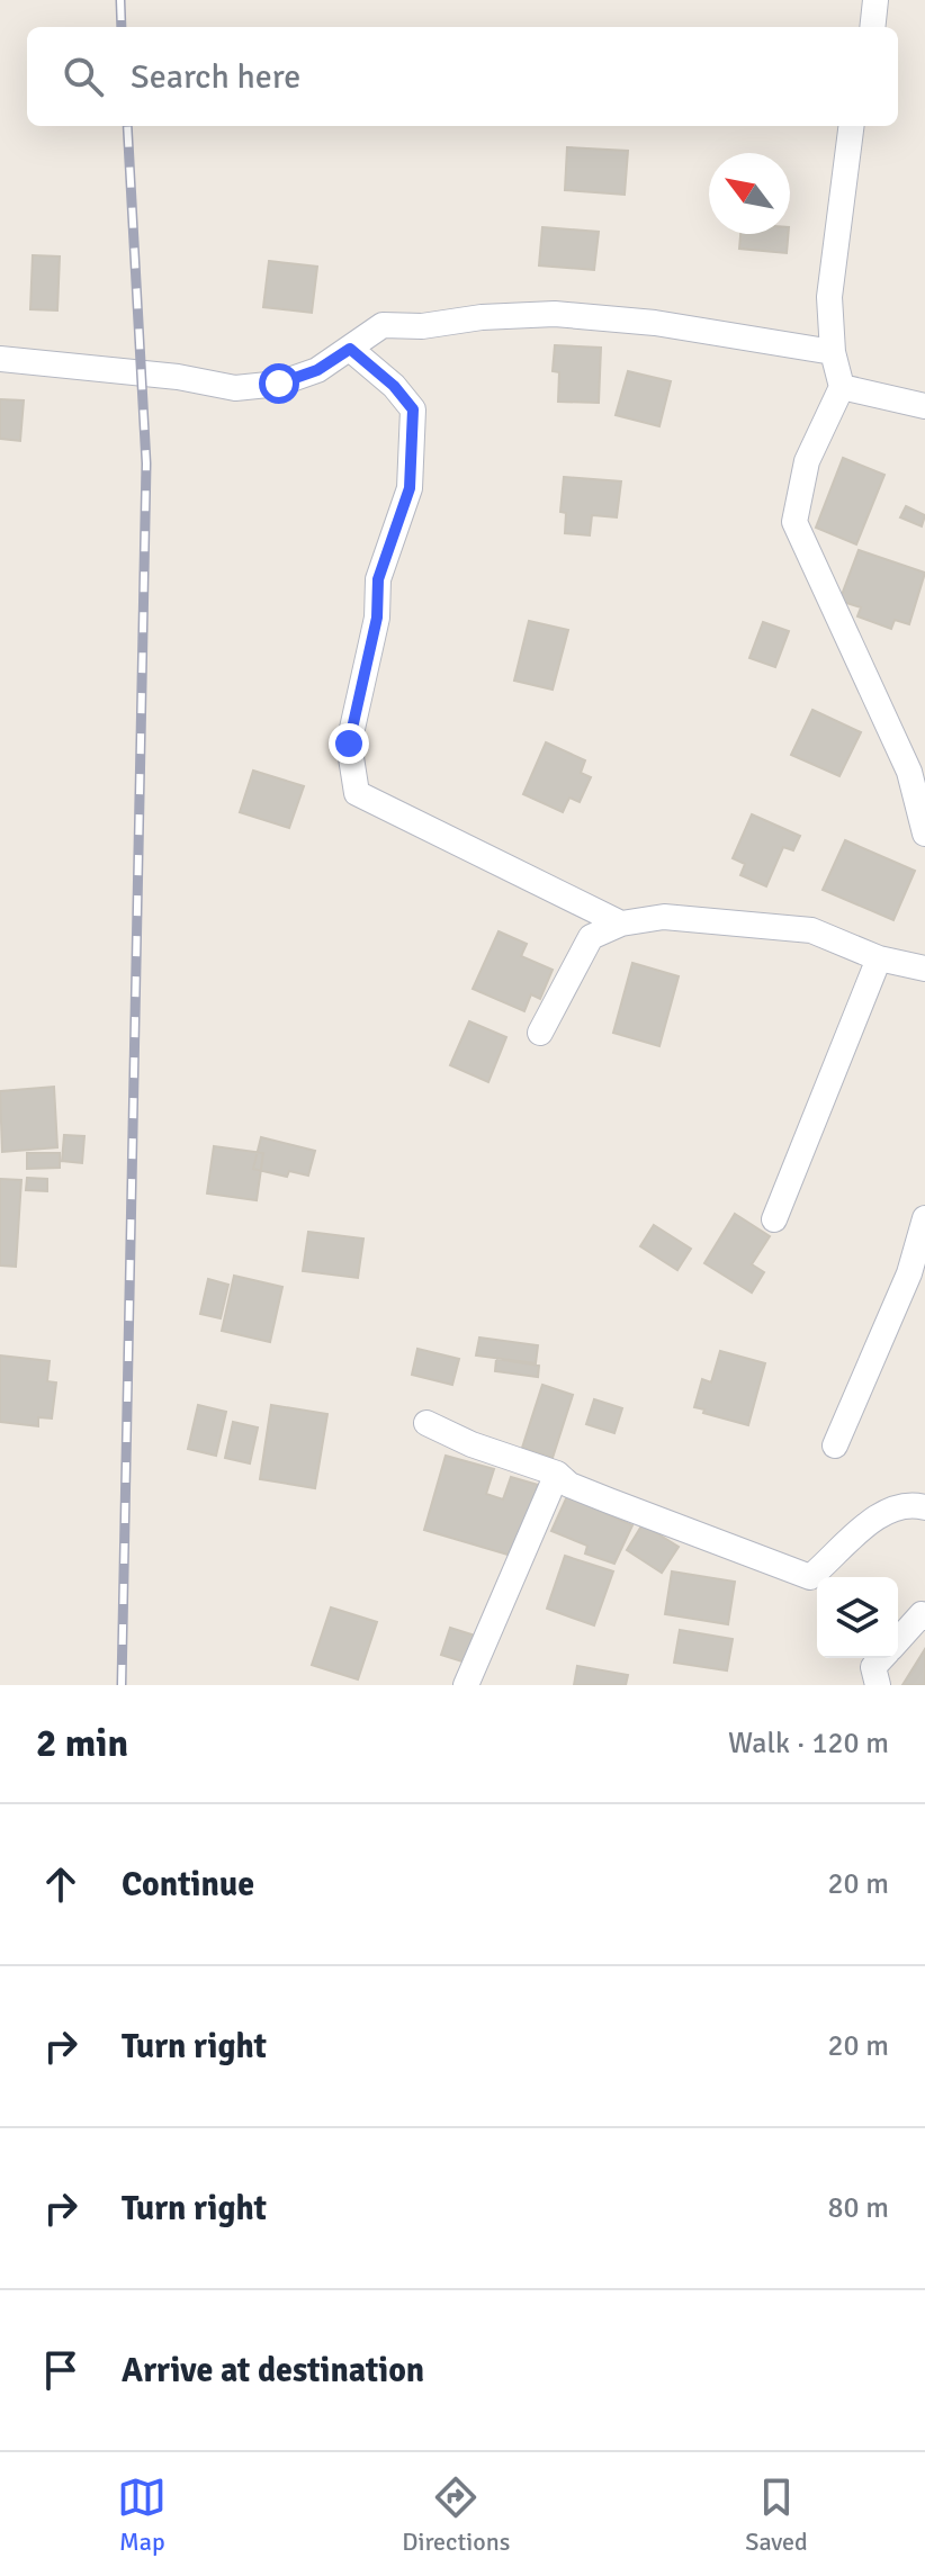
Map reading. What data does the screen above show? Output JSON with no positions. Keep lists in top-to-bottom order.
{
  "north": "top left",
  "page": {
    "search": "Search here",
    "heading": ["2 min", "Walk · 120 m"],
    "list": [
      ["Continue", "20 m"],
      ["Turn right", "20 m"],
      ["Turn right", "80 m"],
      "Arrive at destination"
    ],
    "nav": ["Map", "Directions", "Saved"]
  }
}
